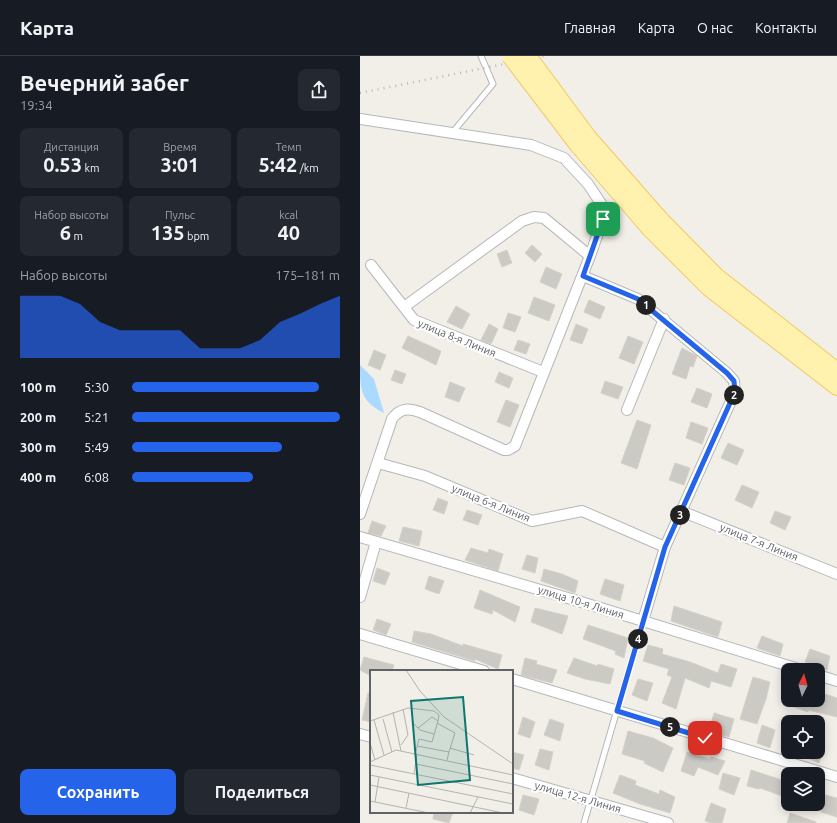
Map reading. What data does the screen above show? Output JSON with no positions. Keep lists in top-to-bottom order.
{
  "streets": {
    "street": [
      "улица 8-я Линия",
      "улица 6-я Линия",
      "улица 7-я Линия",
      "улица 10-я Линия",
      "улица 12-я Линия"
    ]
  },
  "north": "top",
  "page": {
    "header": "Карта",
    "nav": [
      "Главная",
      "Карта",
      "О нас",
      "Контакты"
    ],
    "heading": ["Вечерний забег", "19:34"],
    "stats": [
      ["Дистанция", "0.53 km"],
      ["Время", "3:01"],
      ["Темп", "5:42 /km"],
      ["Набор высоты", "6 m"],
      ["Пульс", "135 bpm"],
      ["kcal", "40"]
    ],
    "chart": ["Набор высоты", "175–181 m"],
    "pins": [
      "1",
      "2",
      "3",
      "4",
      "5"
    ],
    "list": [
      {
        "name": "100 m",
        "note": "5:30"
      },
      {
        "name": "200 m",
        "note": "5:21"
      },
      {
        "name": "300 m",
        "note": "5:49"
      },
      {
        "name": "400 m",
        "note": "6:08"
      }
    ],
    "buttons": ["Сохранить", "Поделиться"]
  }
}
